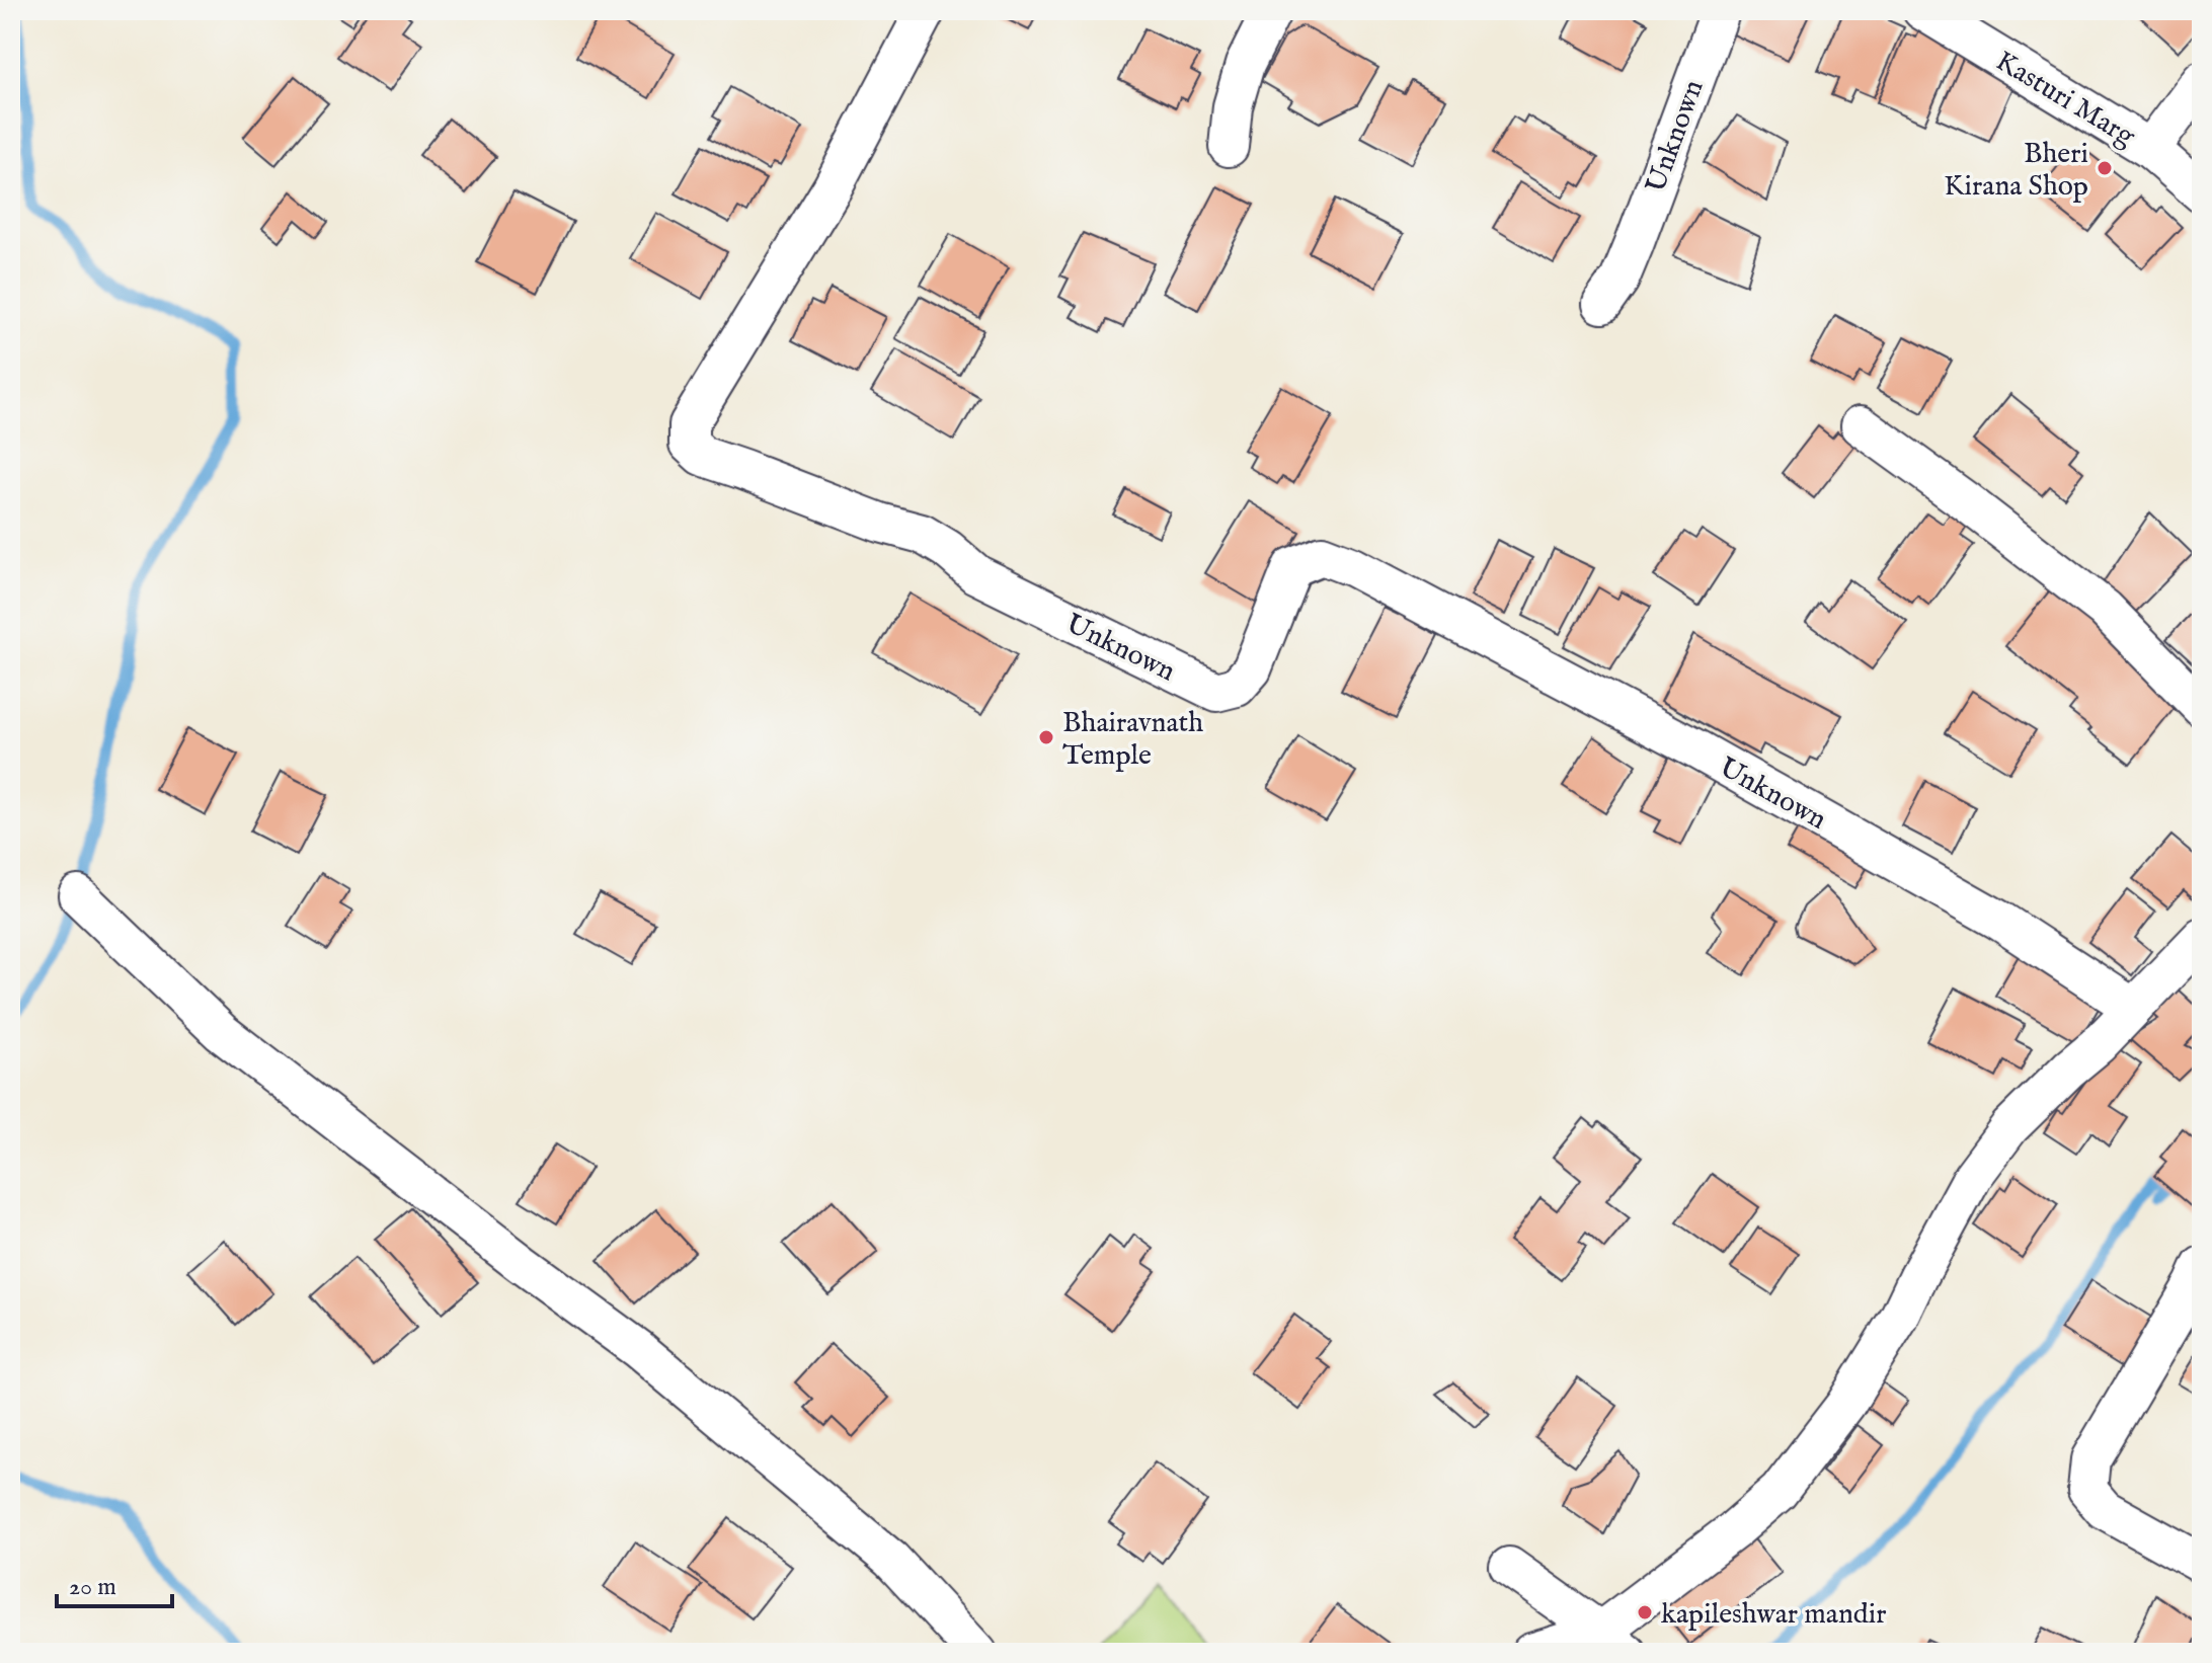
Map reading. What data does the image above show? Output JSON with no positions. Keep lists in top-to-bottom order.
{
  "streets": {
    "street": ["Kasturi Marg", "Unknown"]
  },
  "places": ["Bheri Kirana Shop", "Bhairavnath Temple", "kapileshwar mandir"],
  "scale_bar": "20 m"
}
